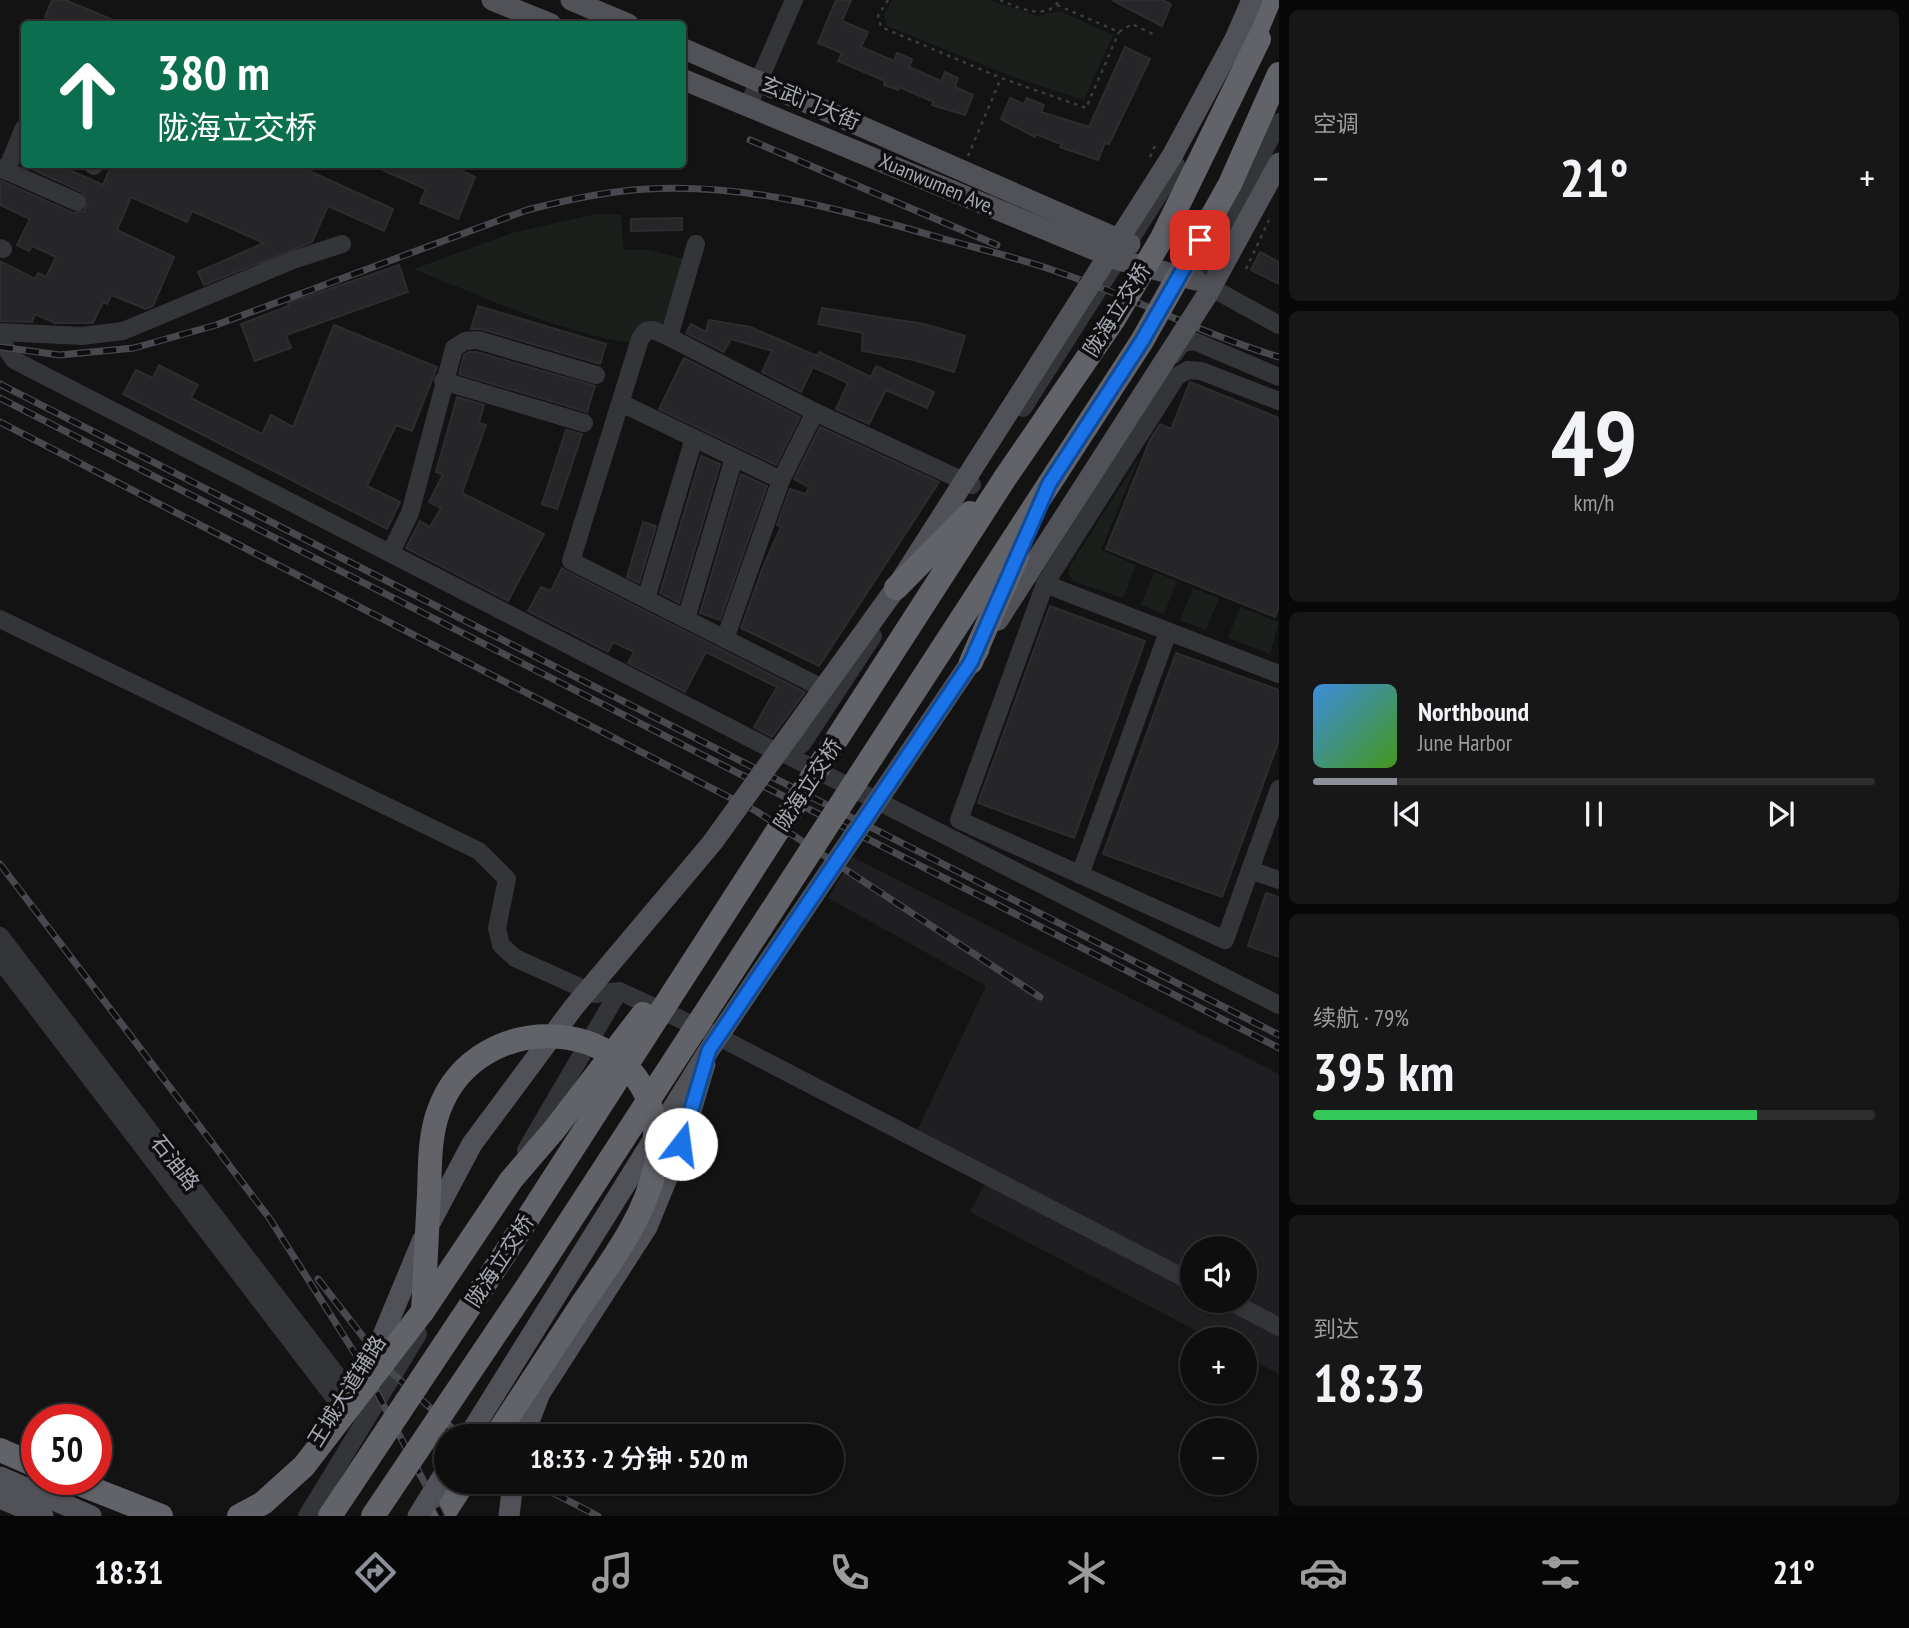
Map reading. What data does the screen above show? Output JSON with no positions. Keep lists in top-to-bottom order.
{
  "streets": {
    "highway": ["陇海立交桥"],
    "main road": ["玄武门大街", "Xuanwumen Ave.", "王城大道辅路"],
    "street": ["石油路"]
  },
  "crossings": [
    ["玄武门大街", "Xuanwumen Ave."],
    ["石油路", "王城大道辅路"]
  ],
  "page": {
    "tile": [
      "空调",
      ["49", "km/h"],
      ["续航 · 79%", "395 km"],
      ["到达", "18:33"]
    ],
    "turn": ["380 m", "陇海立交桥"],
    "heat": ["−", "21°", "+"],
    "song": ["Northbound", "June Harbor"],
    "map_buttons": ["+", "−"],
    "limit": "50",
    "trip": "18:33 · 2 分钟 · 520 m",
    "tabs": ["18:31", "21°"]
  }
}
